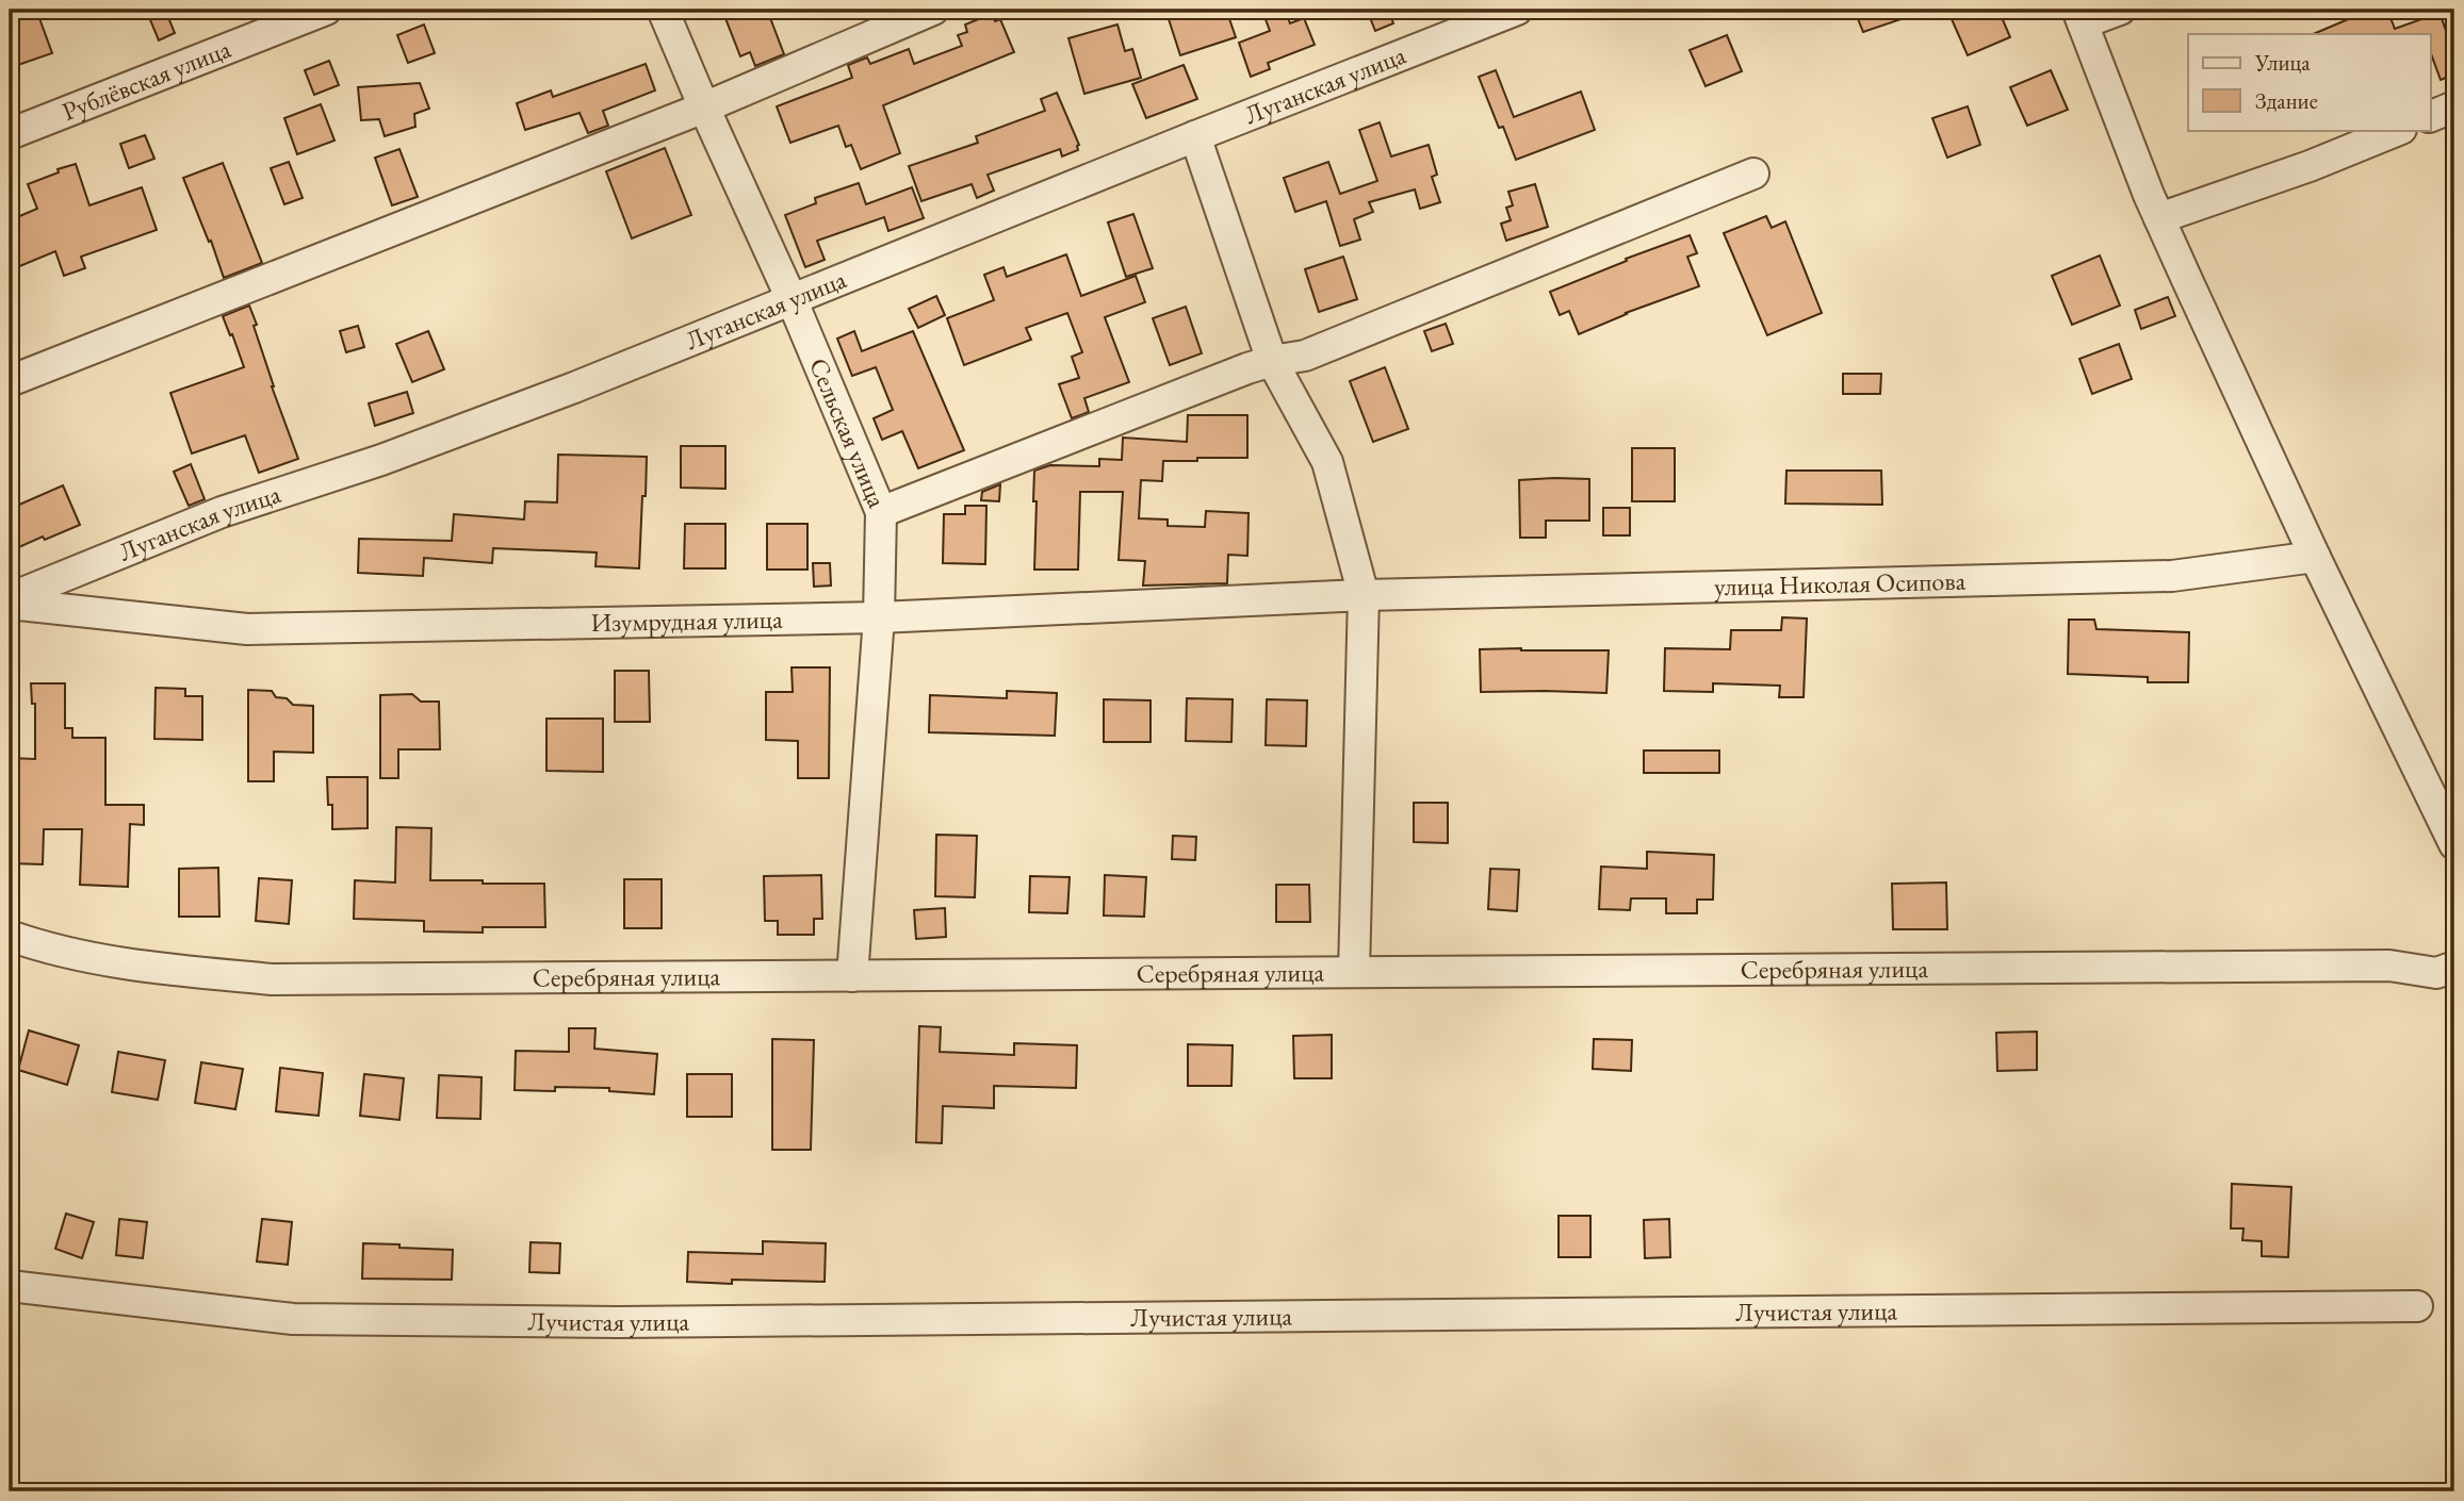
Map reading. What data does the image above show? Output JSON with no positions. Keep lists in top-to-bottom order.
{
  "streets": {
    "street": [
      "Рублёвская улица",
      "Луганская улица",
      "Сельская улица",
      "улица Николая Осипова",
      "Изумрудная улица",
      "Серебряная улица",
      "Лучистая улица"
    ]
  },
  "crossings": [
    ["Луганская улица", "Сельская улица"],
    ["Сельская улица", "Изумрудная улица"],
    ["Сельская улица", "Серебряная улица"],
    ["улица Николая Осипова", "Изумрудная улица"]
  ],
  "legend": ["Улица", "Здание"]
}
